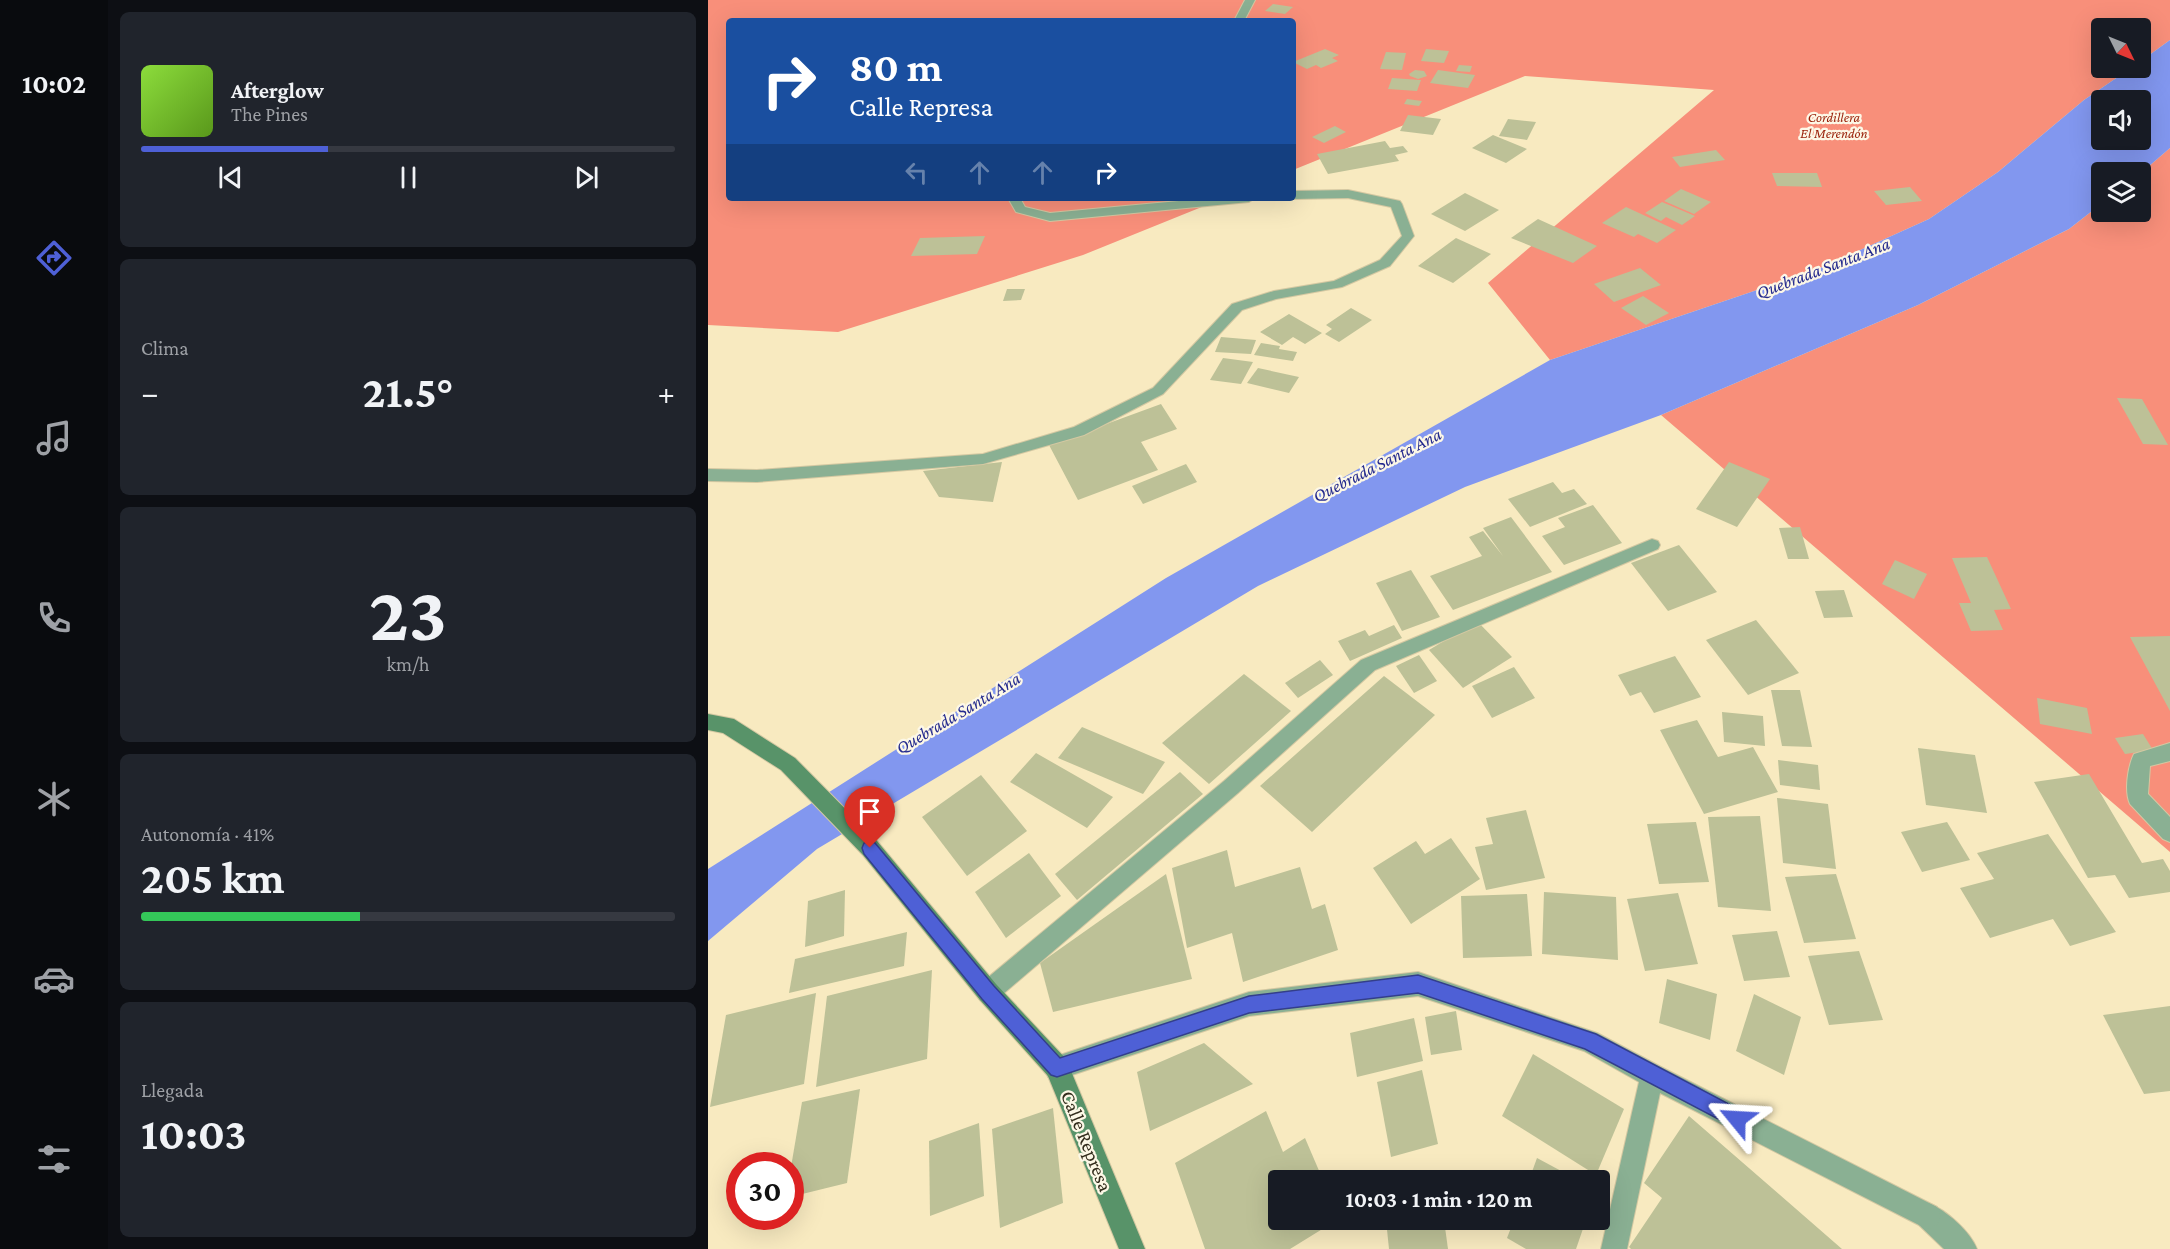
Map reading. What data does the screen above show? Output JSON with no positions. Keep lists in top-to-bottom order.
{
  "streets": {
    "street": ["Calle Represa"]
  },
  "water": ["Quebrada Santa Ana"],
  "parks": ["Cordillera El Merendón"],
  "north": "bottom right",
  "page": {
    "tabs": "10:02",
    "turn": ["80 m", "Calle Represa"],
    "song": ["Afterglow", "The Pines"],
    "tile": [
      "Clima",
      ["23", "km/h"],
      ["Autonomía · 41%", "205 km"],
      ["Llegada", "10:03"]
    ],
    "heat": ["−", "21.5°", "+"],
    "limit": "30",
    "trip": "10:03 · 1 min · 120 m"
  }
}
